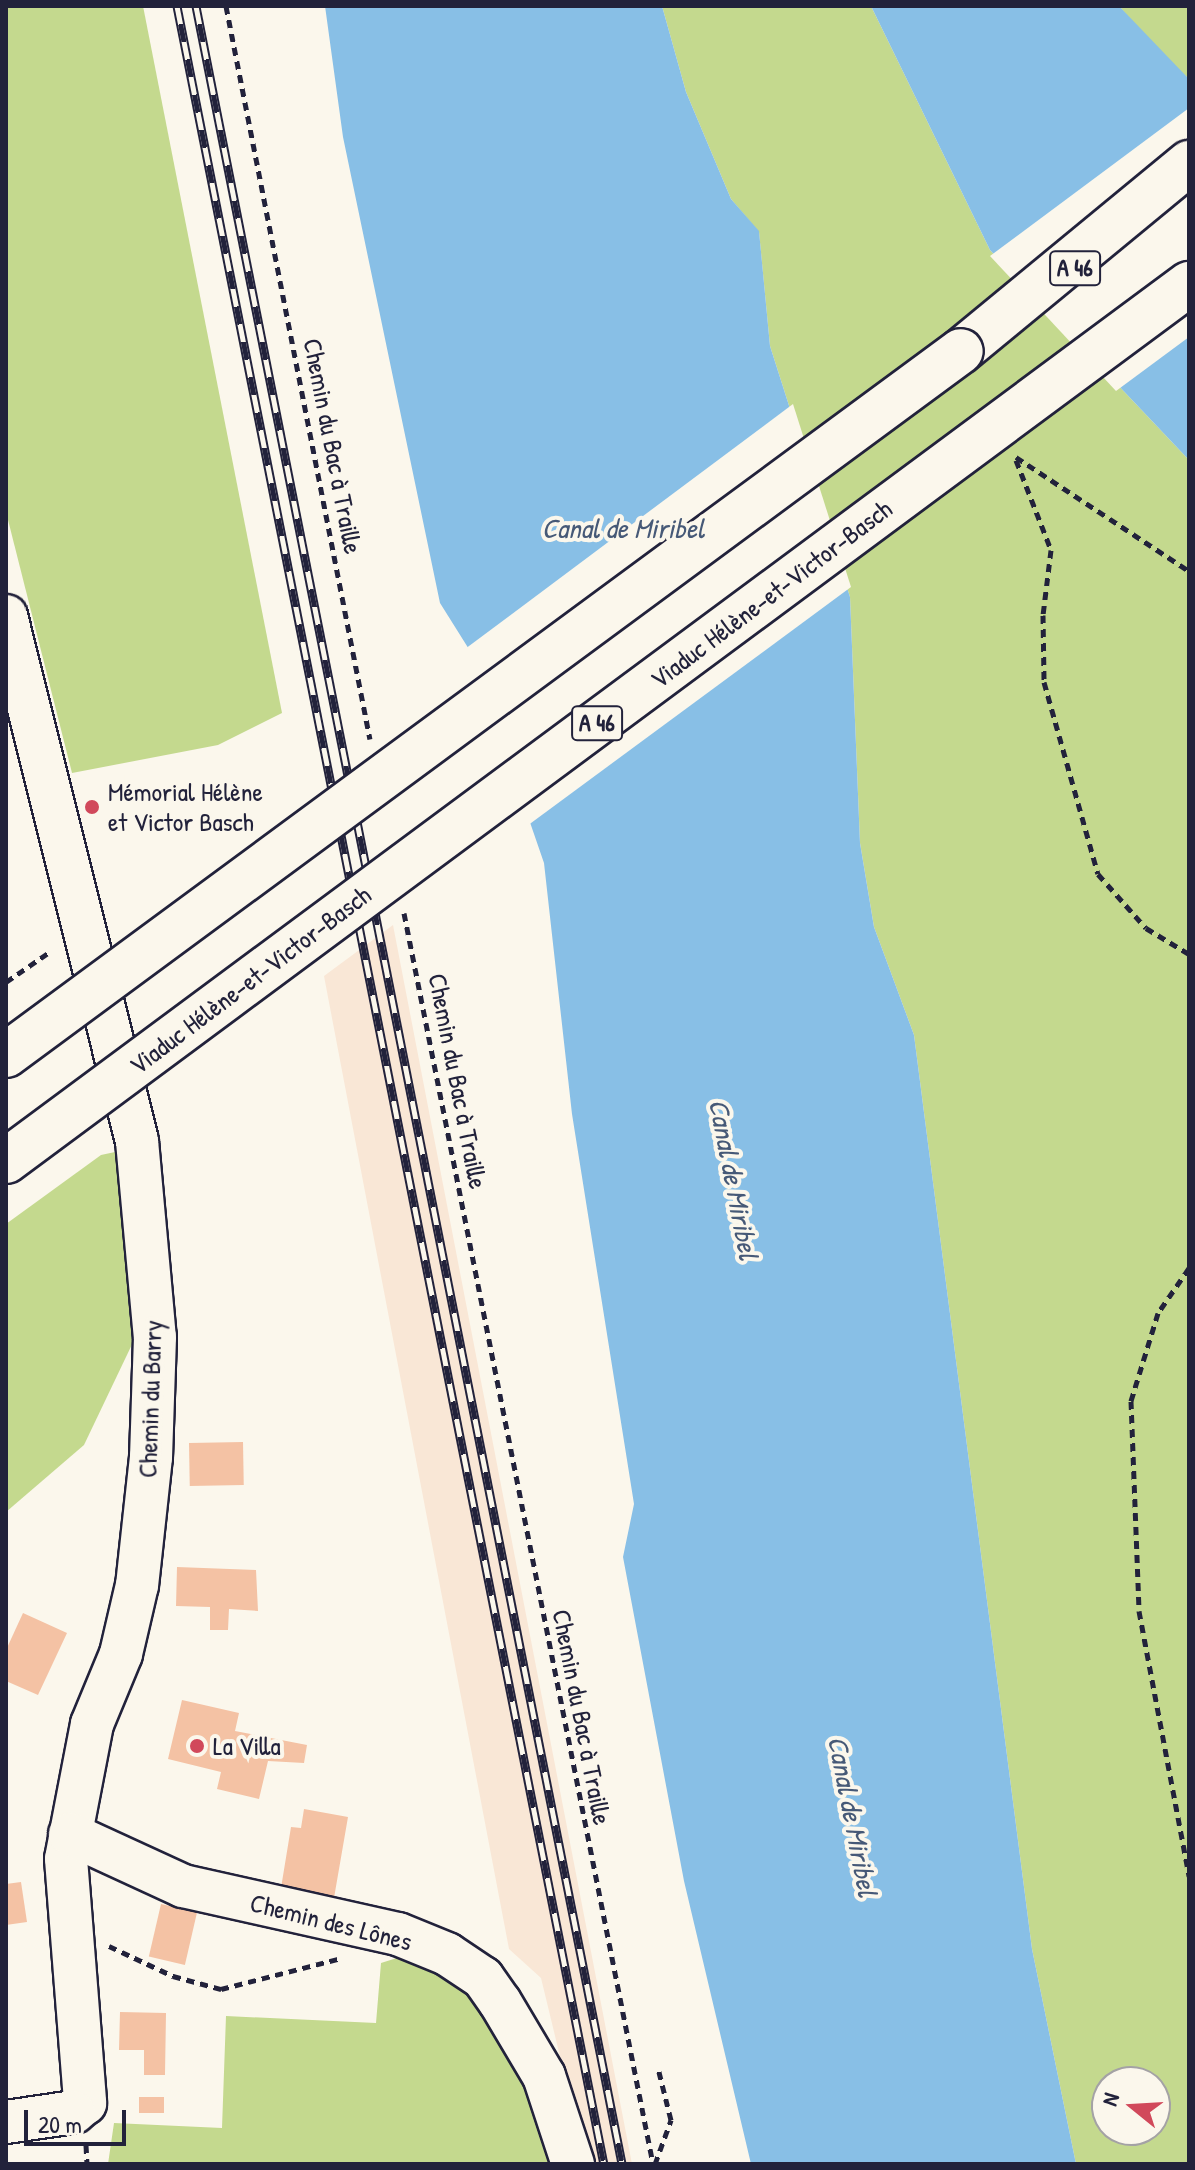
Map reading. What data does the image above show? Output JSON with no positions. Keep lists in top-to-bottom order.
{
  "streets": {
    "highway": ["A 46", "Viaduc Hélène-et-Victor-Basch"],
    "street": ["Chemin du Barry", "Chemin des Lônes"],
    "path": ["Chemin du Bac à Traille"]
  },
  "crossings": [
    ["Chemin du Barry", "Chemin des Lônes"]
  ],
  "water": ["Canal de Miribel"],
  "places": ["Mémorial Hélène et Victor Basch", "La Villa"],
  "scale_bar": "20 m",
  "north": "left"
}
